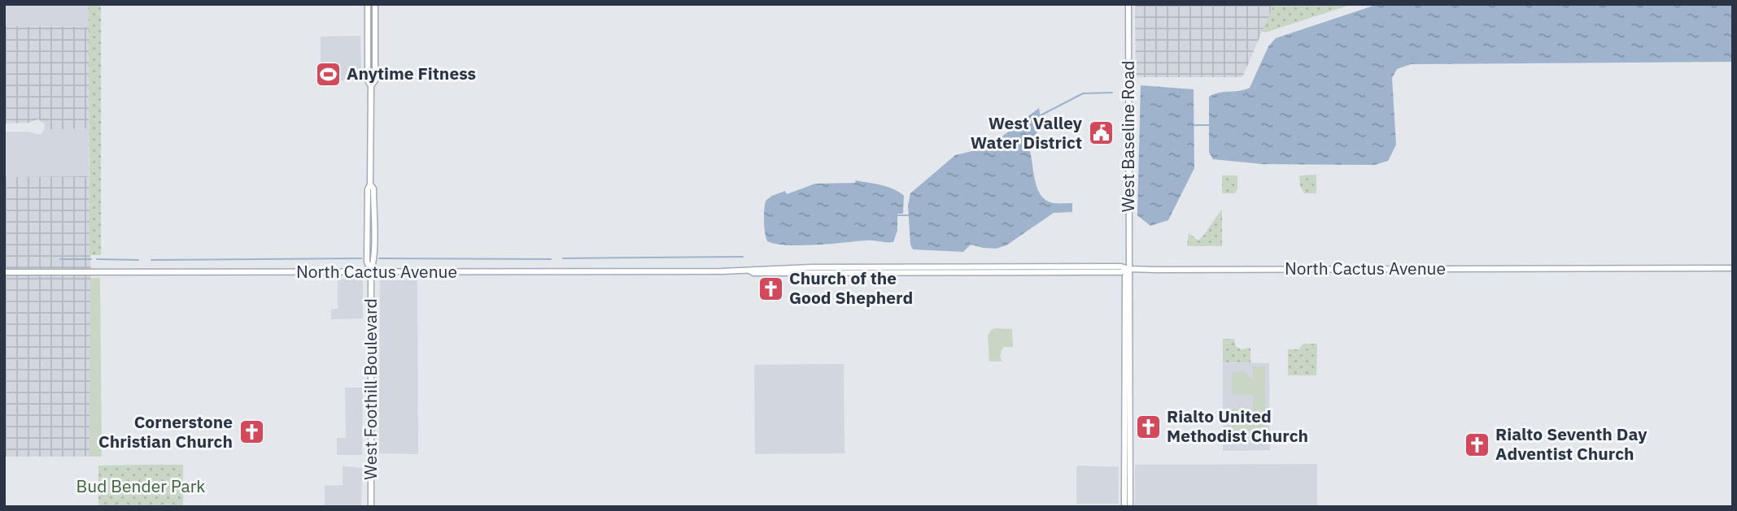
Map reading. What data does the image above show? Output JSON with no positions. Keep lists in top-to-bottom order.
{
  "streets": {
    "main road": ["West Baseline Road", "North Cactus Avenue", "West Foothill Boulevard"]
  },
  "crossings": [
    ["West Baseline Road", "North Cactus Avenue"],
    ["North Cactus Avenue", "West Foothill Boulevard"]
  ],
  "parks": ["Bud Bender Park"],
  "places": {
    "sports": ["Anytime Fitness"],
    "public building": ["West Valley Water District"],
    "church": [
      "Church of the Good Shepherd",
      "Rialto United Methodist Church",
      "Cornerstone Christian Church",
      "Rialto Seventh Day Adventist Church"
    ]
  }
}
